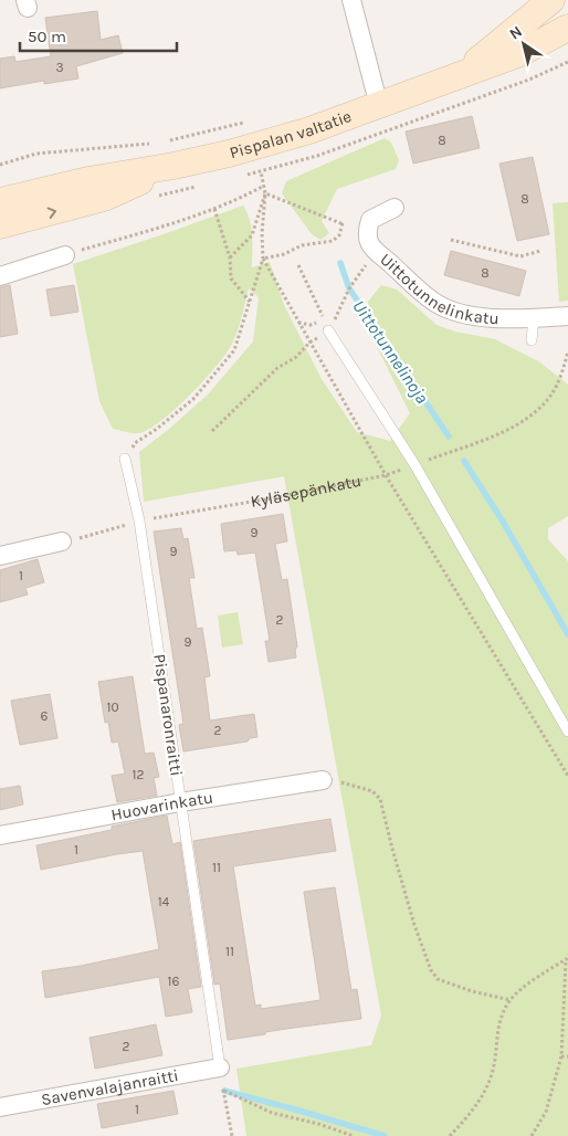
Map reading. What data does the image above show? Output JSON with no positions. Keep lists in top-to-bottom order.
{
  "streets": {
    "main road": ["Pispalan valtatie"],
    "street": ["Uittotunnelinkatu", "Huovarinkatu", "Savenvalajanraitti"],
    "lane": ["Pispanaronraitti"],
    "path": ["Kyläsepänkatu"]
  },
  "crossings": [
    ["Kyläsepänkatu", "Pispanaronraitti"],
    ["Pispanaronraitti", "Huovarinkatu"],
    ["Pispanaronraitti", "Savenvalajanraitti"]
  ],
  "water": ["Uittotunnelinoja"],
  "house_numbers": [
    "3",
    "8",
    "8",
    "8",
    "9",
    "9",
    "1",
    "2",
    "9",
    "10",
    "6",
    "2",
    "12",
    "1",
    "11",
    "14",
    "11",
    "16",
    "2",
    "1"
  ],
  "scale_bar": "50 m",
  "north": "top left"
}
